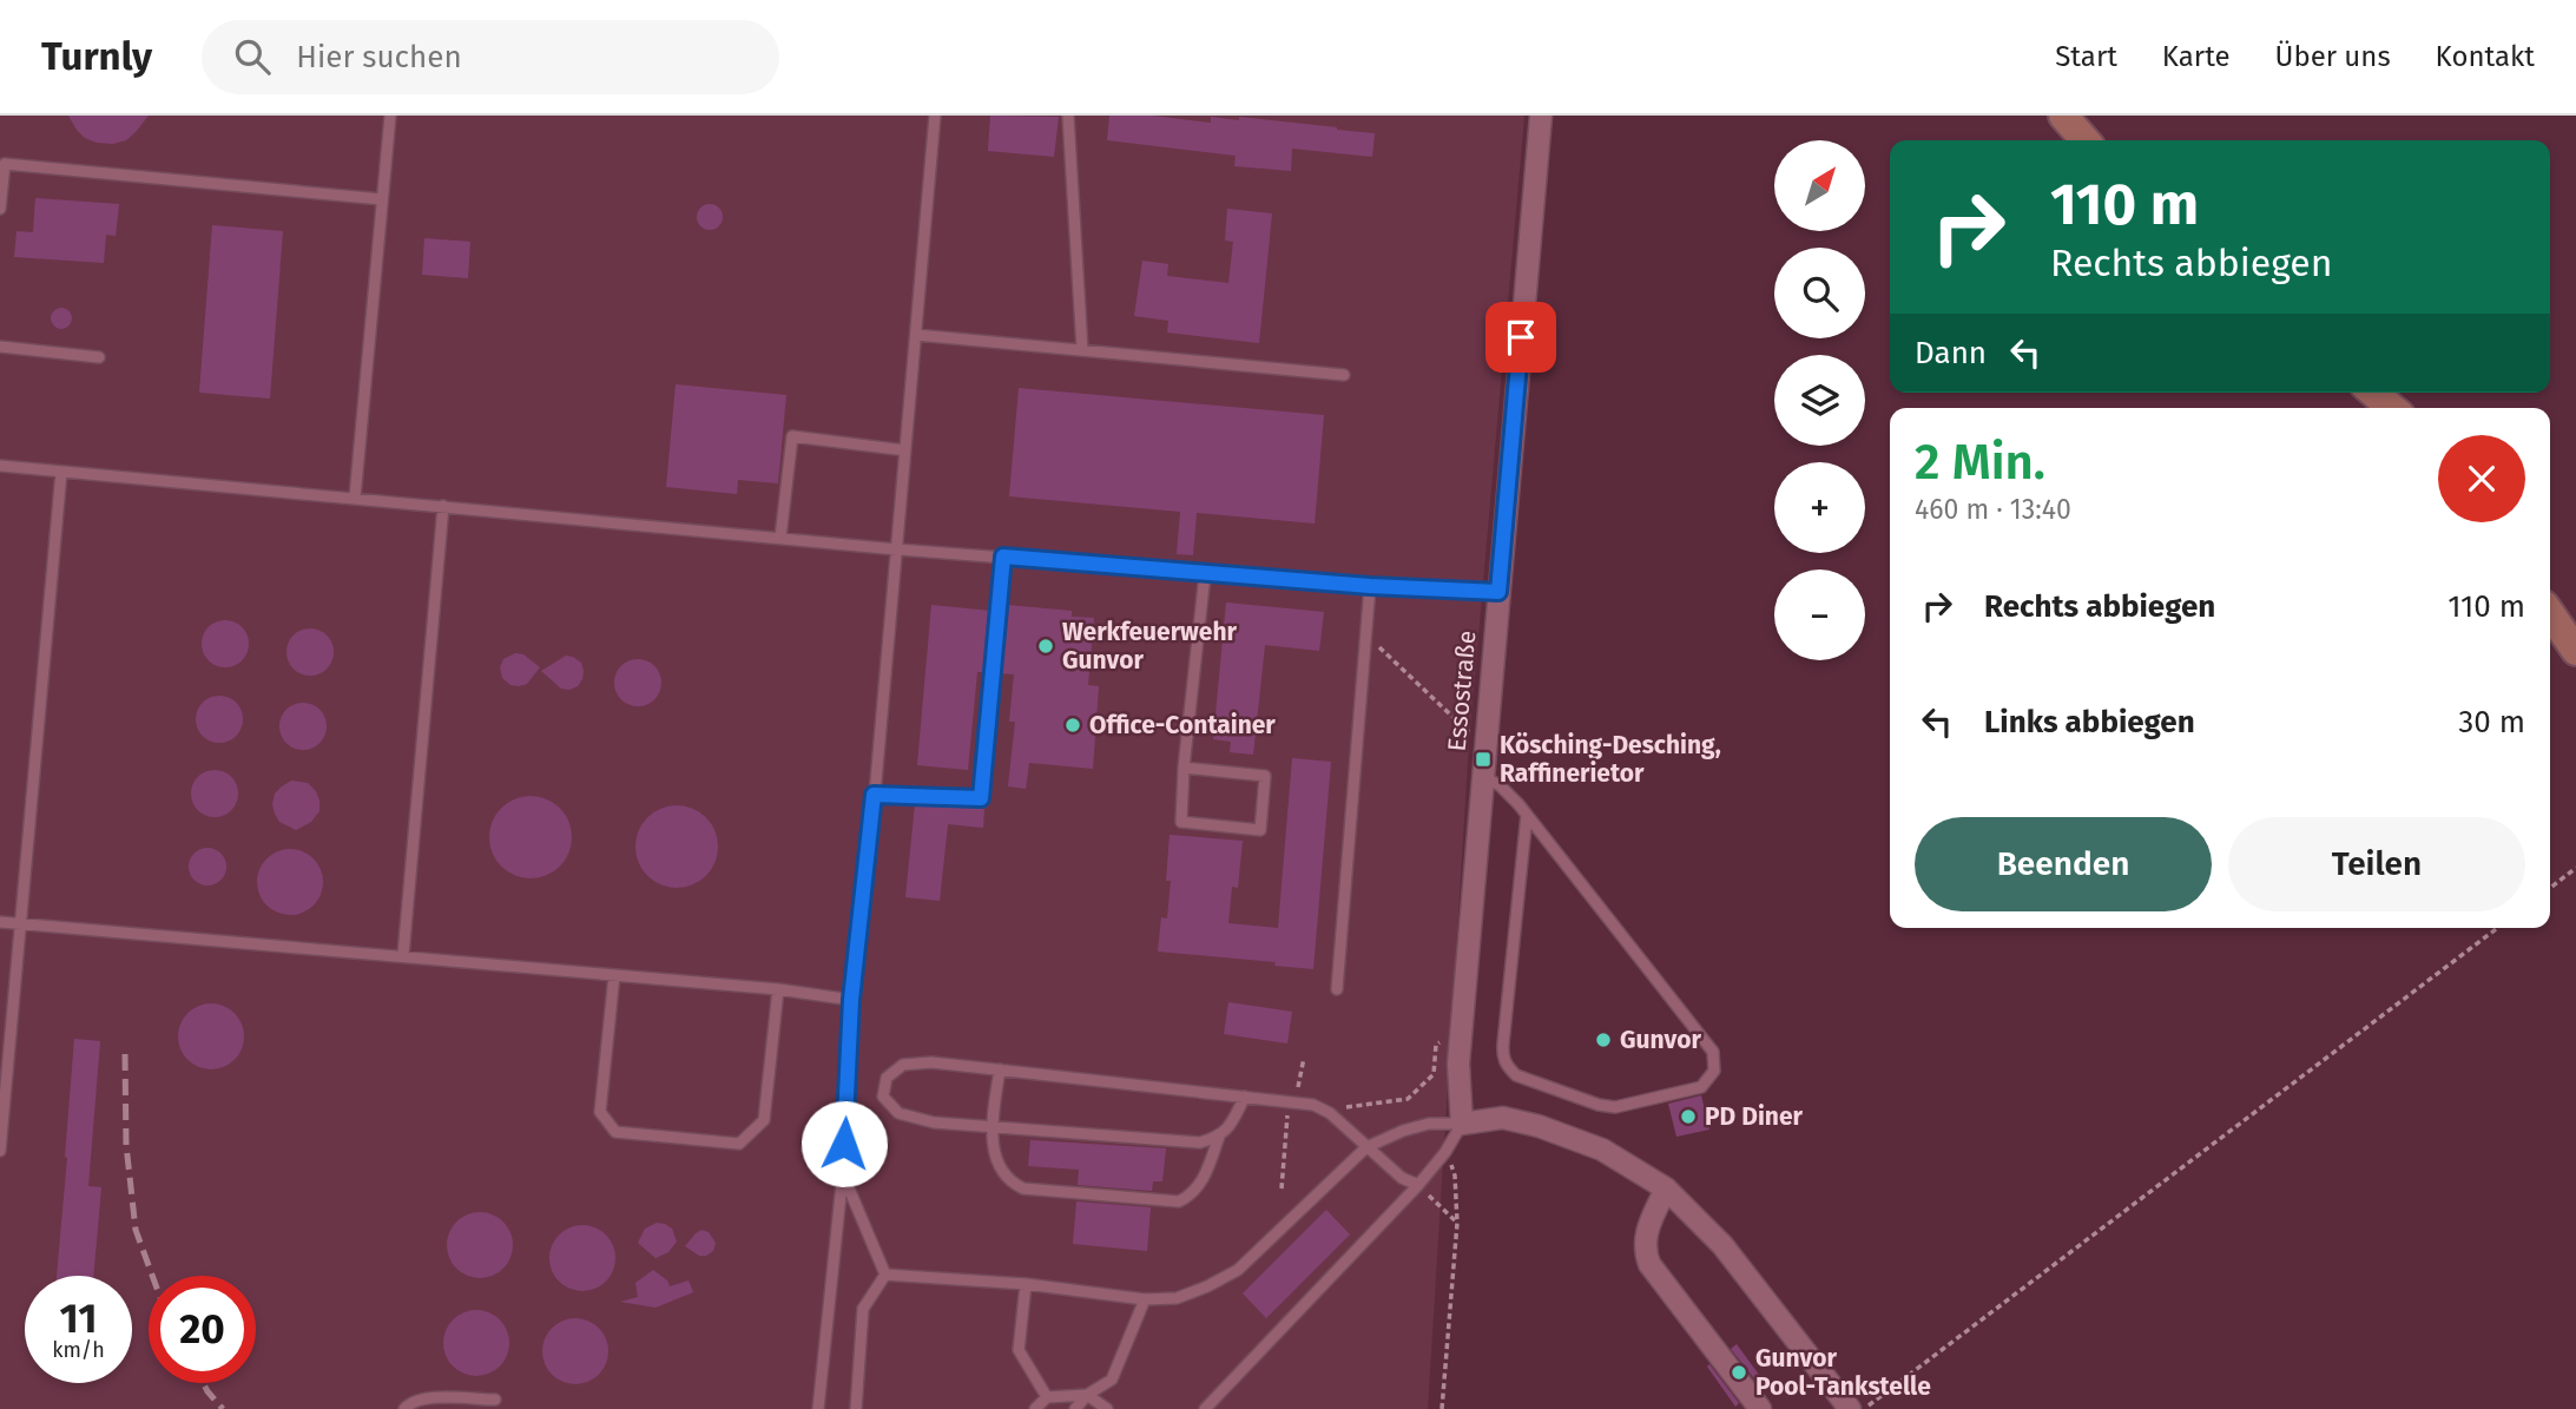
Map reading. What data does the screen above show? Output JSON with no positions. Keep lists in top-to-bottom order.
{
  "streets": {
    "street": ["Essostraße"]
  },
  "places": {
    "other": [
      "Werkfeuerwehr Gunvor",
      "Office-Container",
      "Gunvor",
      "PD Diner",
      "Gunvor Pool-Tankstelle"
    ],
    "transit": ["Kösching-Desching, Raffinerietor"]
  },
  "north": "top right",
  "page": {
    "header": "Turnly",
    "search": "Hier suchen",
    "nav": [
      "Start",
      "Karte",
      "Über uns",
      "Kontakt"
    ],
    "map_buttons": ["+", "−"],
    "turn": ["110 m", "Rechts abbiegen"],
    "then": "Dann",
    "heading": ["2 Min.", "460 m · 13:40"],
    "list": [
      {
        "name": "Rechts abbiegen",
        "value": "110 m"
      },
      {
        "name": "Links abbiegen",
        "value": "30 m"
      }
    ],
    "buttons": ["Beenden", "Teilen"],
    "speed": "11 km/h",
    "limit": "20"
  }
}
